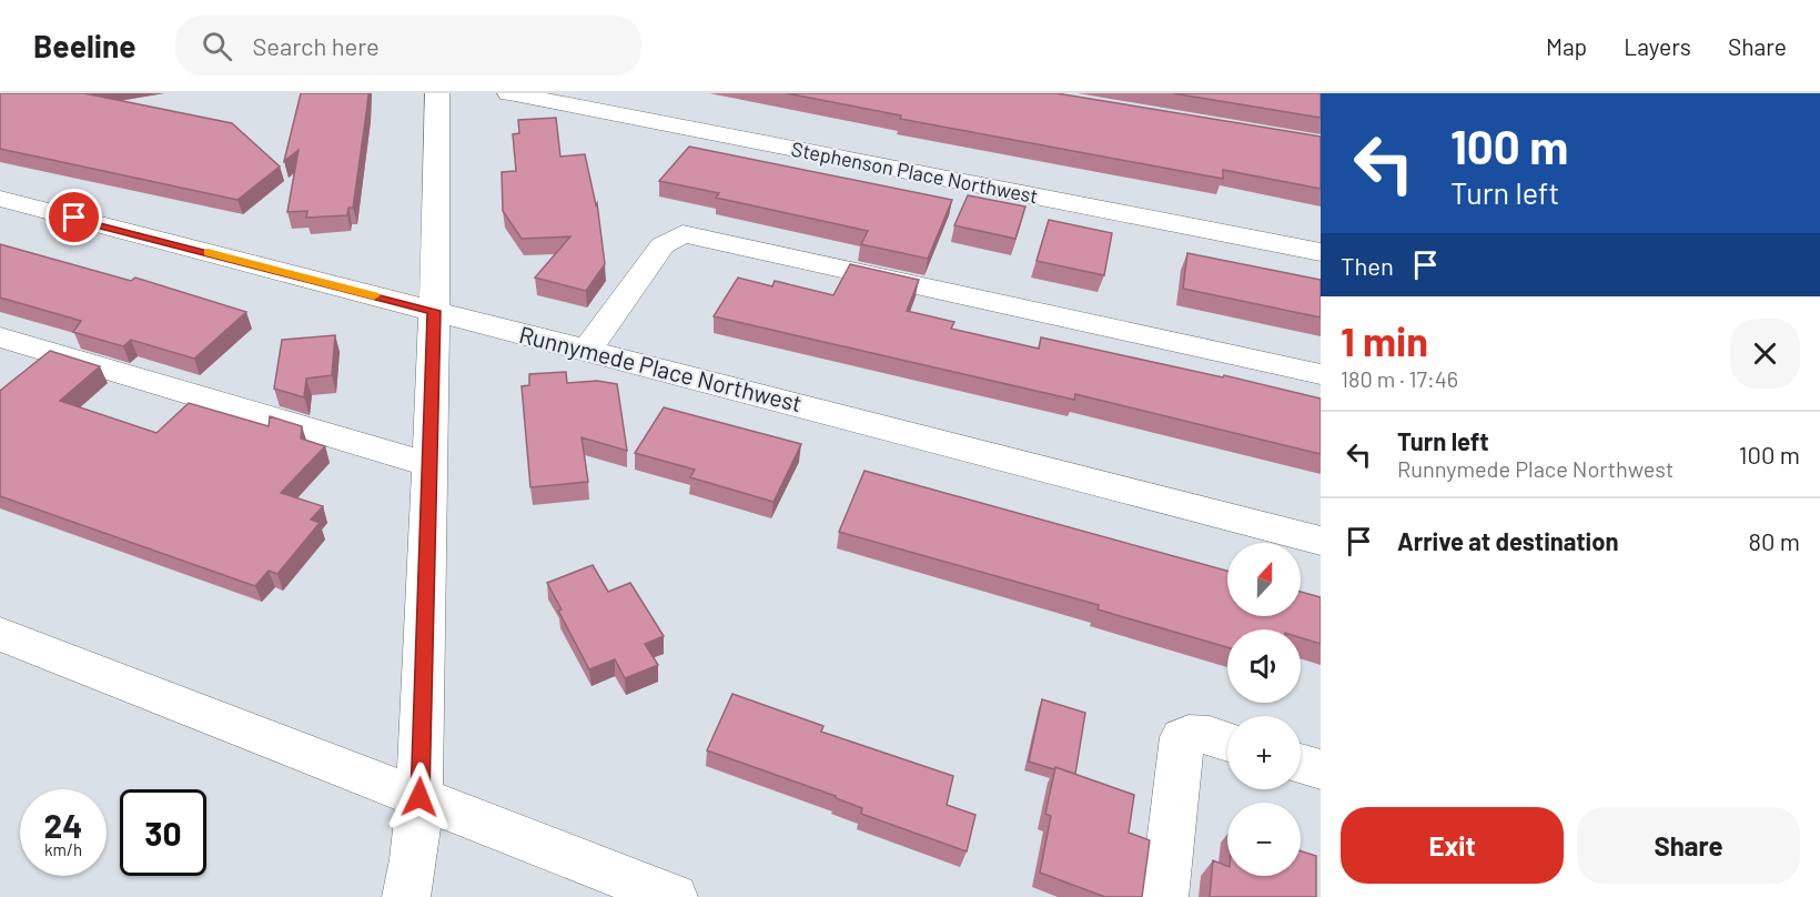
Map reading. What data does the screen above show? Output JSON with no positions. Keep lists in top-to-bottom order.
{
  "streets": {
    "street": ["Stephenson Place Northwest", "Runnymede Place Northwest"]
  },
  "north": "top",
  "page": {
    "header": "Beeline",
    "search": "Search here",
    "nav": ["Map", "Layers", "Share"],
    "turn": ["100 m", "Turn left"],
    "then": "Then",
    "heading": ["1 min", "180 m · 17:46"],
    "list": [
      {
        "name": "Turn left",
        "note": "Runnymede Place Northwest",
        "value": "100 m"
      },
      {
        "name": "Arrive at destination",
        "value": "80 m"
      }
    ],
    "map_buttons": ["+", "−"],
    "speed": "24 km/h",
    "limit": "30",
    "buttons": ["Exit", "Share"]
  }
}
